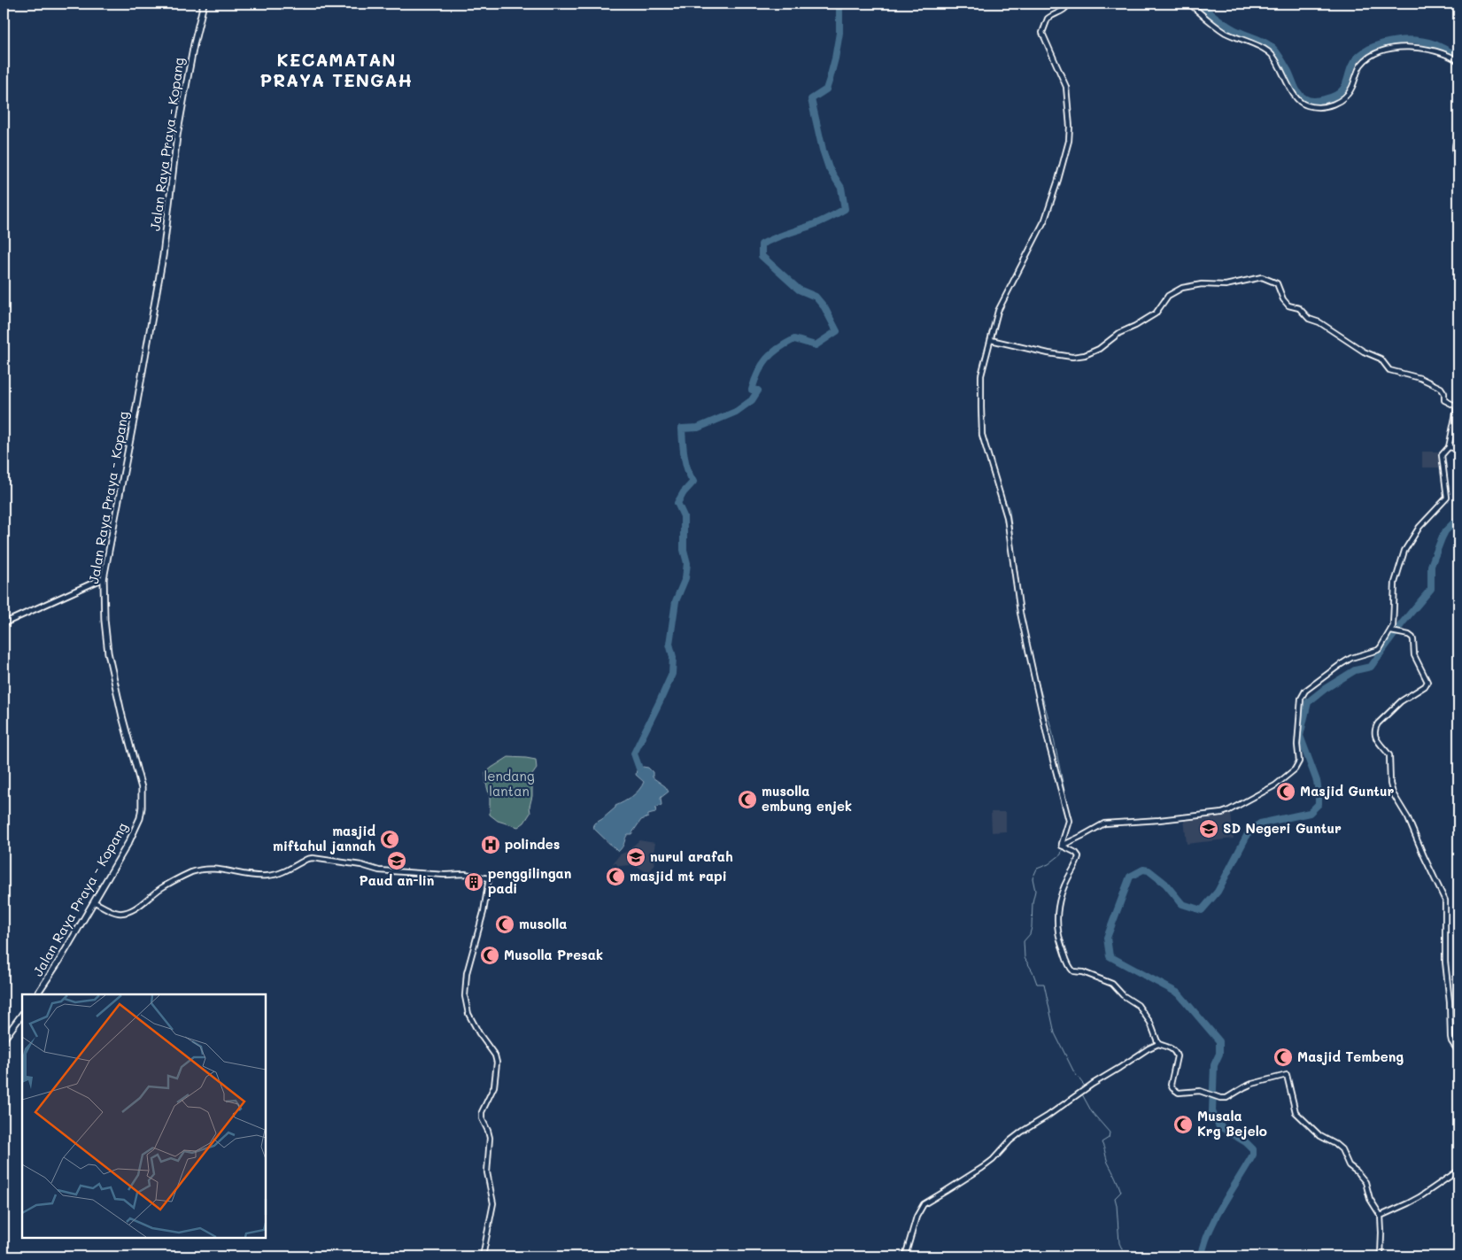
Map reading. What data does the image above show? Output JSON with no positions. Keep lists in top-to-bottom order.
{
  "streets": {
    "highway": ["Jalan Raya Praya - Kopang"]
  },
  "districts": ["KECAMATAN PRAYA TENGAH"],
  "parks": ["lendang lantan"],
  "places": {
    "mosque": [
      "Masjid Guntur",
      "musolla embung enjek",
      "masjid miftahul jannah",
      "masjid mt rapi",
      "musolla",
      "Musolla Presak",
      "Masjid Tembeng",
      "Musala Krg Bejelo"
    ],
    "school or university": ["SD Negeri Guntur", "nurul arafah", "Paud an-lin"],
    "hospital": ["polindes"],
    "building": ["penggilingan padi"]
  }
}
